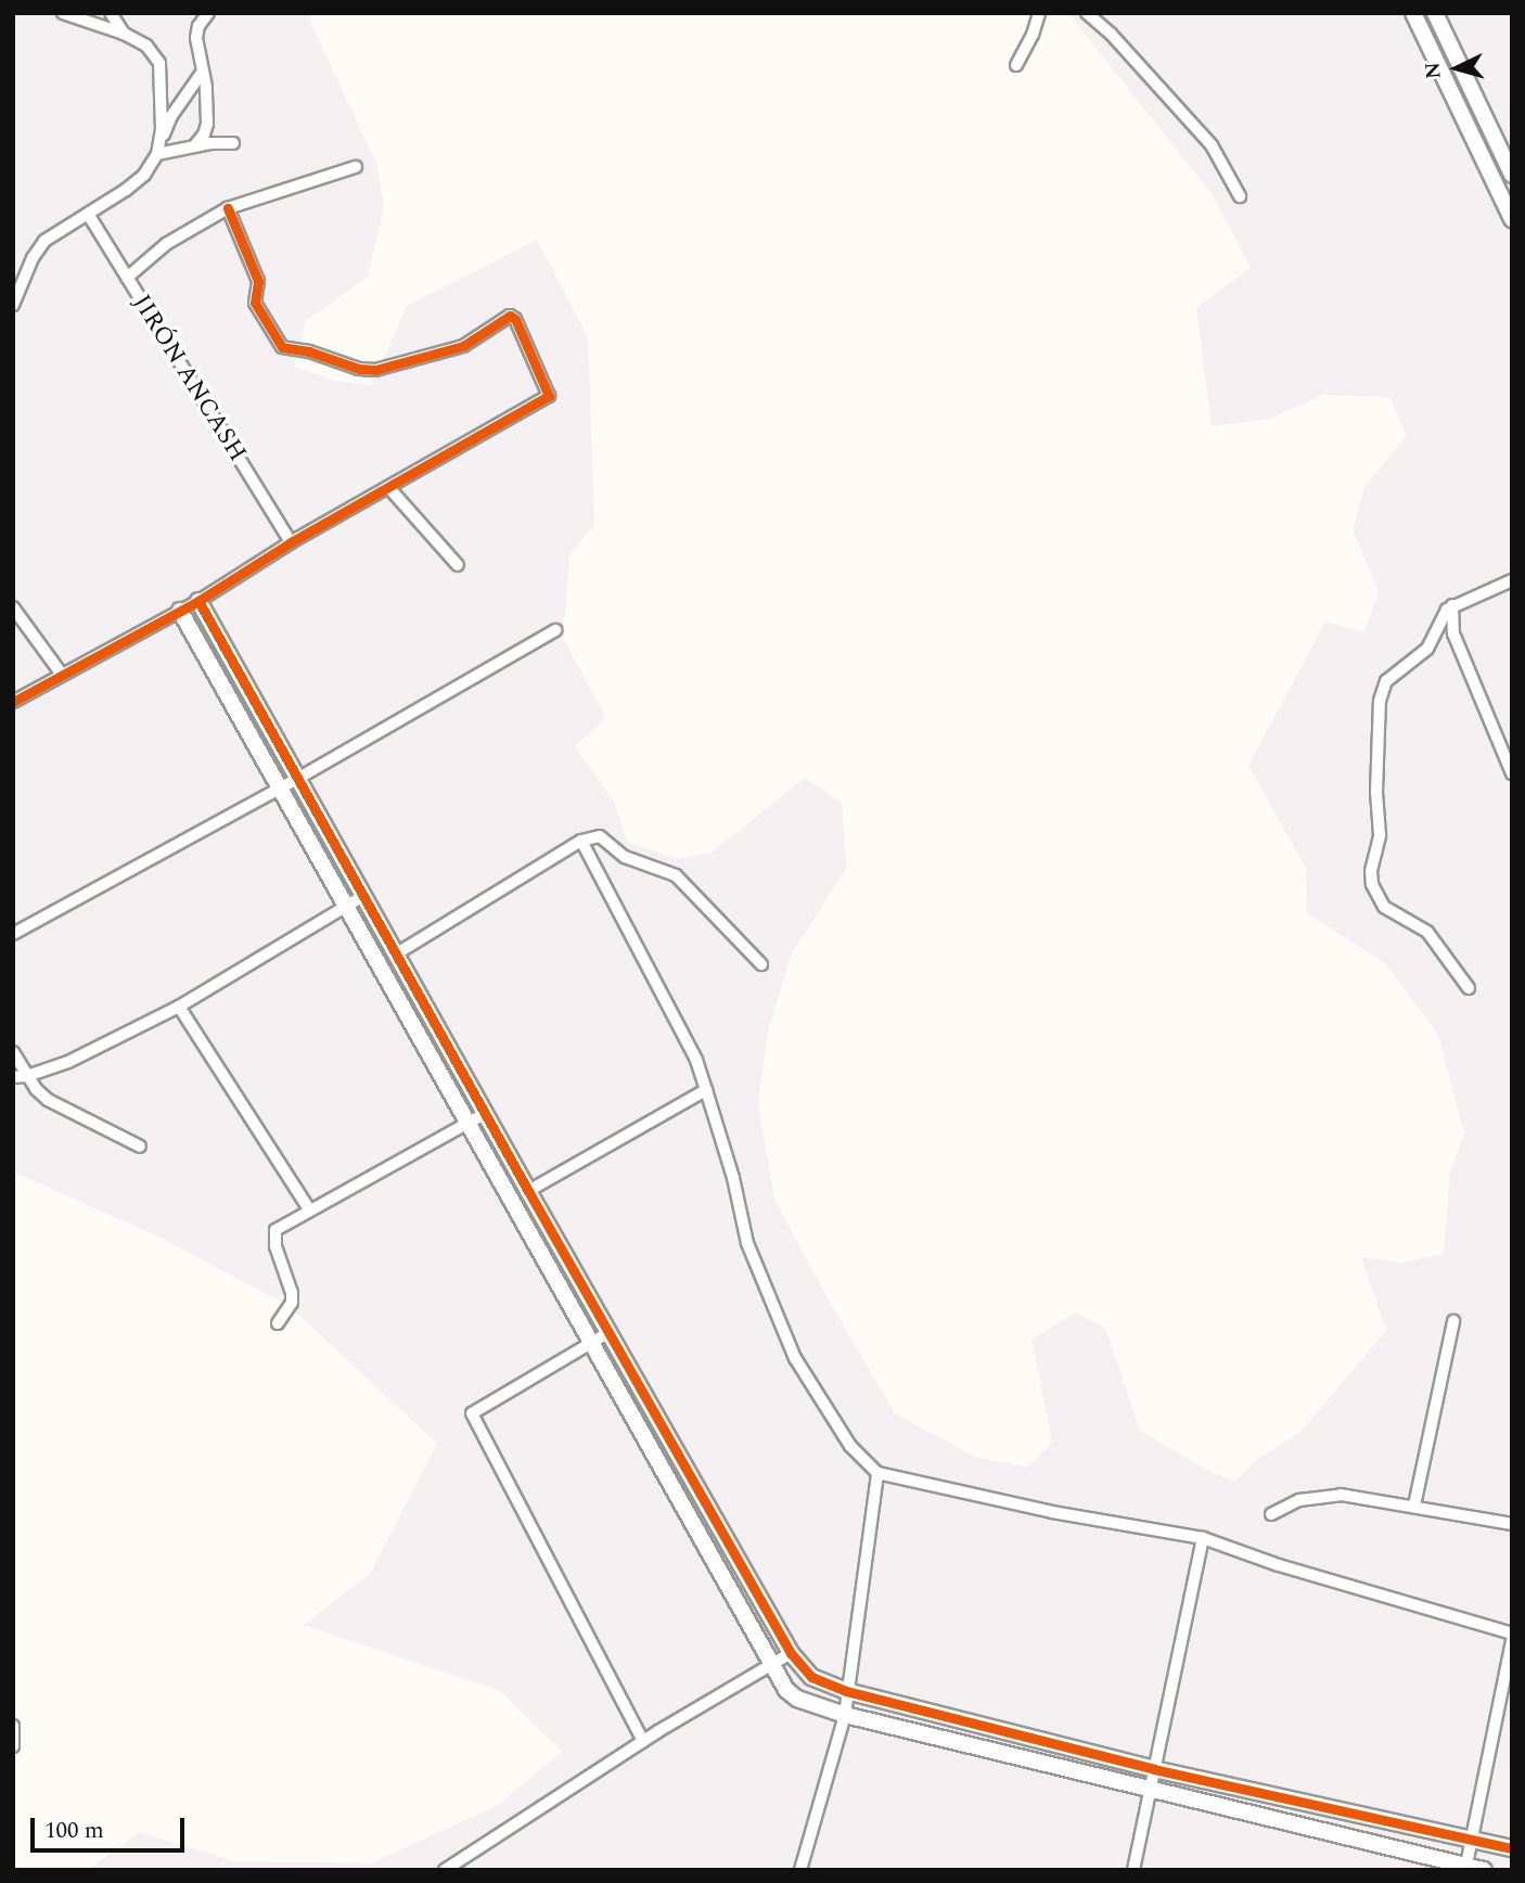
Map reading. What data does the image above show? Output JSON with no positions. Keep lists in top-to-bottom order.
{
  "streets": {
    "street": ["JIRÓN ANCASH"]
  },
  "scale_bar": "100 m",
  "north": "left"
}
